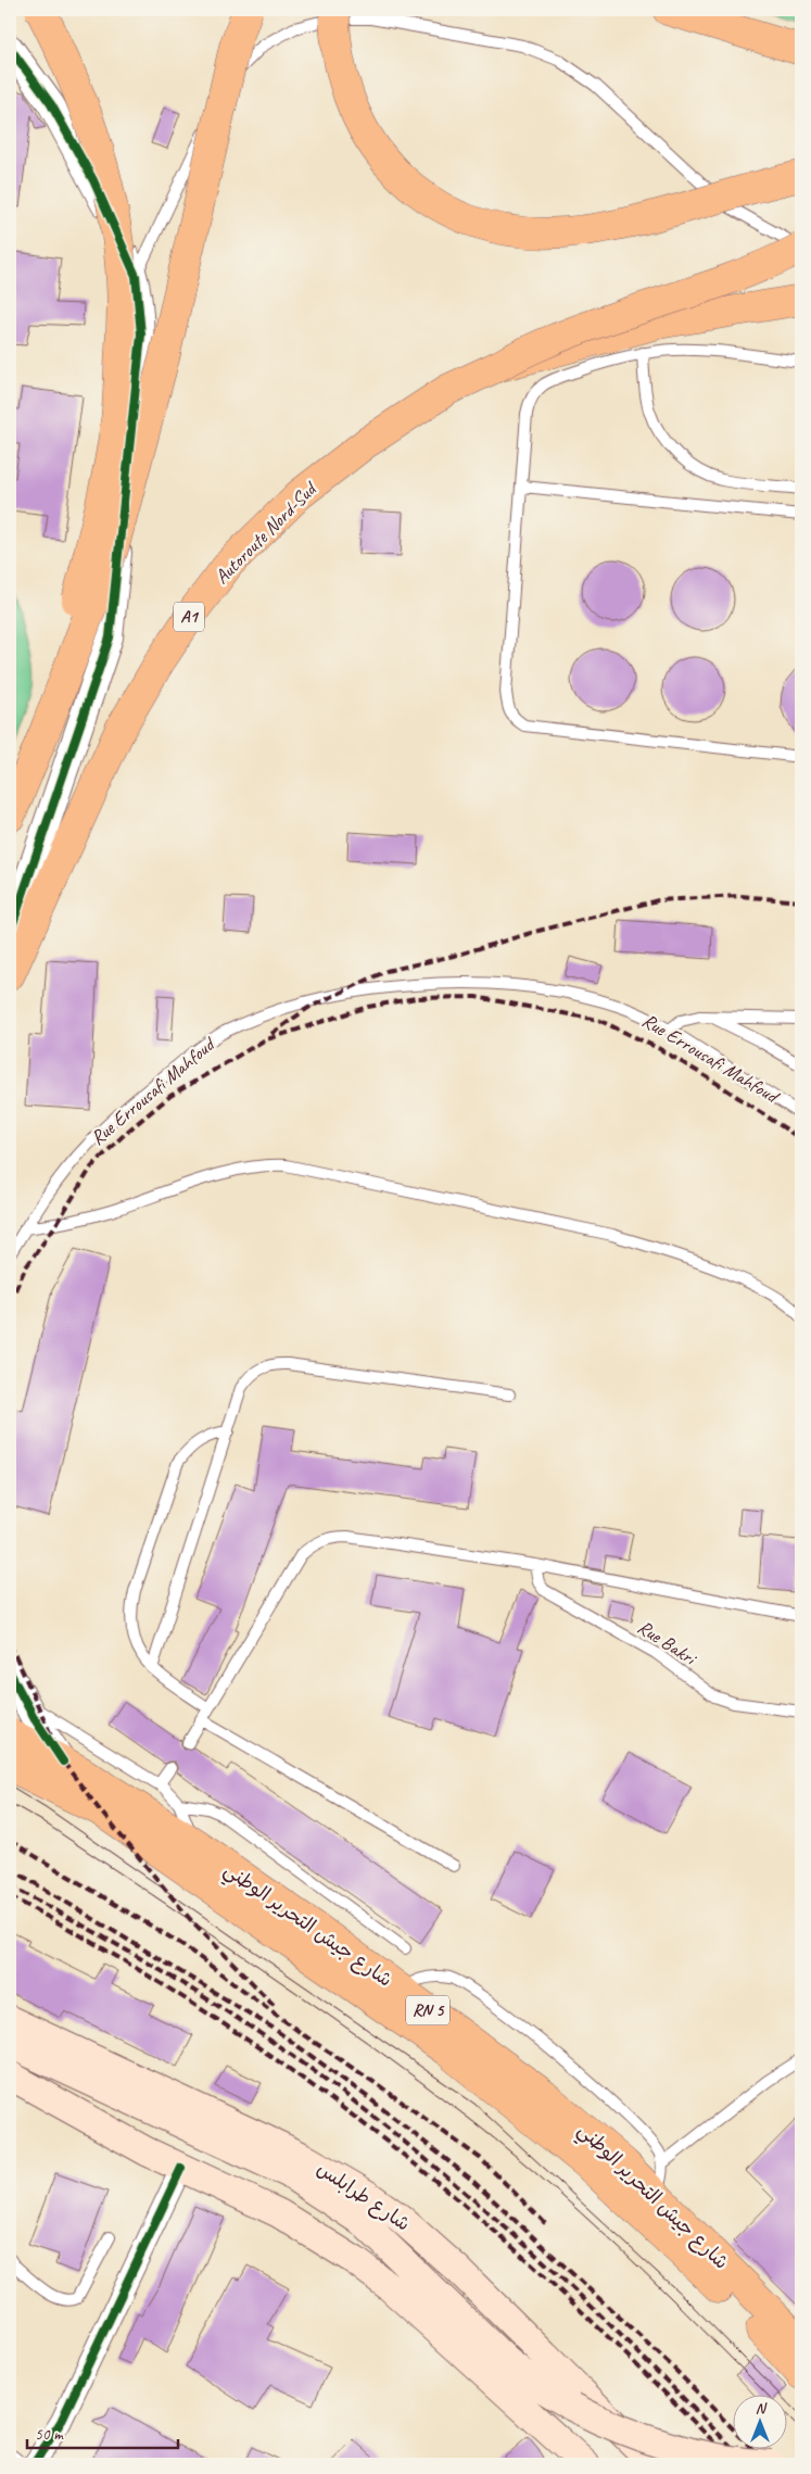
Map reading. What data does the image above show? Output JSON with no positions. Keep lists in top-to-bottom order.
{
  "streets": {
    "highway": [
      "Autoroute Nord-Sud",
      "A1",
      "شارع جيش التحرير الوطني",
      "RN 5"
    ],
    "main road": ["شارع طرابلس"],
    "lane": ["Rue Errousafi Mahfoud", "Rue Bakri"]
  },
  "scale_bar": "50 m",
  "north": "top"
}
